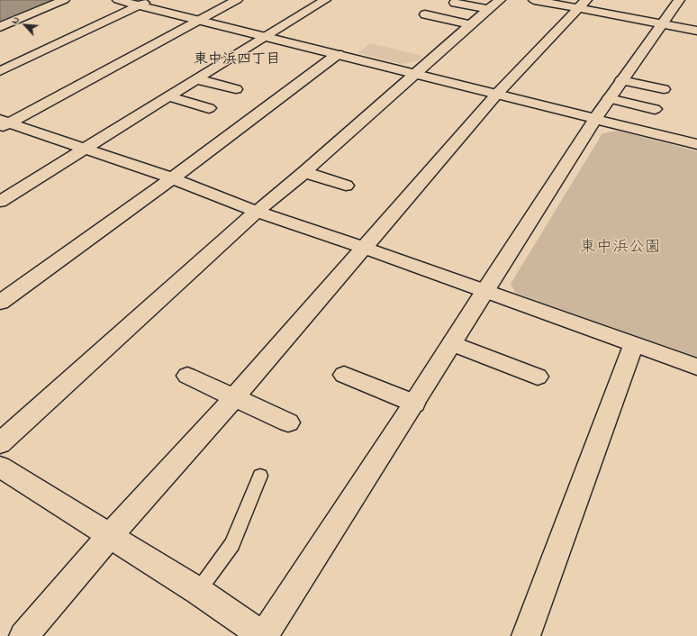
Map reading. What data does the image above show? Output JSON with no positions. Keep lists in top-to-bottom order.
{
  "districts": ["東中浜四丁目"],
  "parks": ["東中浜公園"],
  "north": "top left"
}
